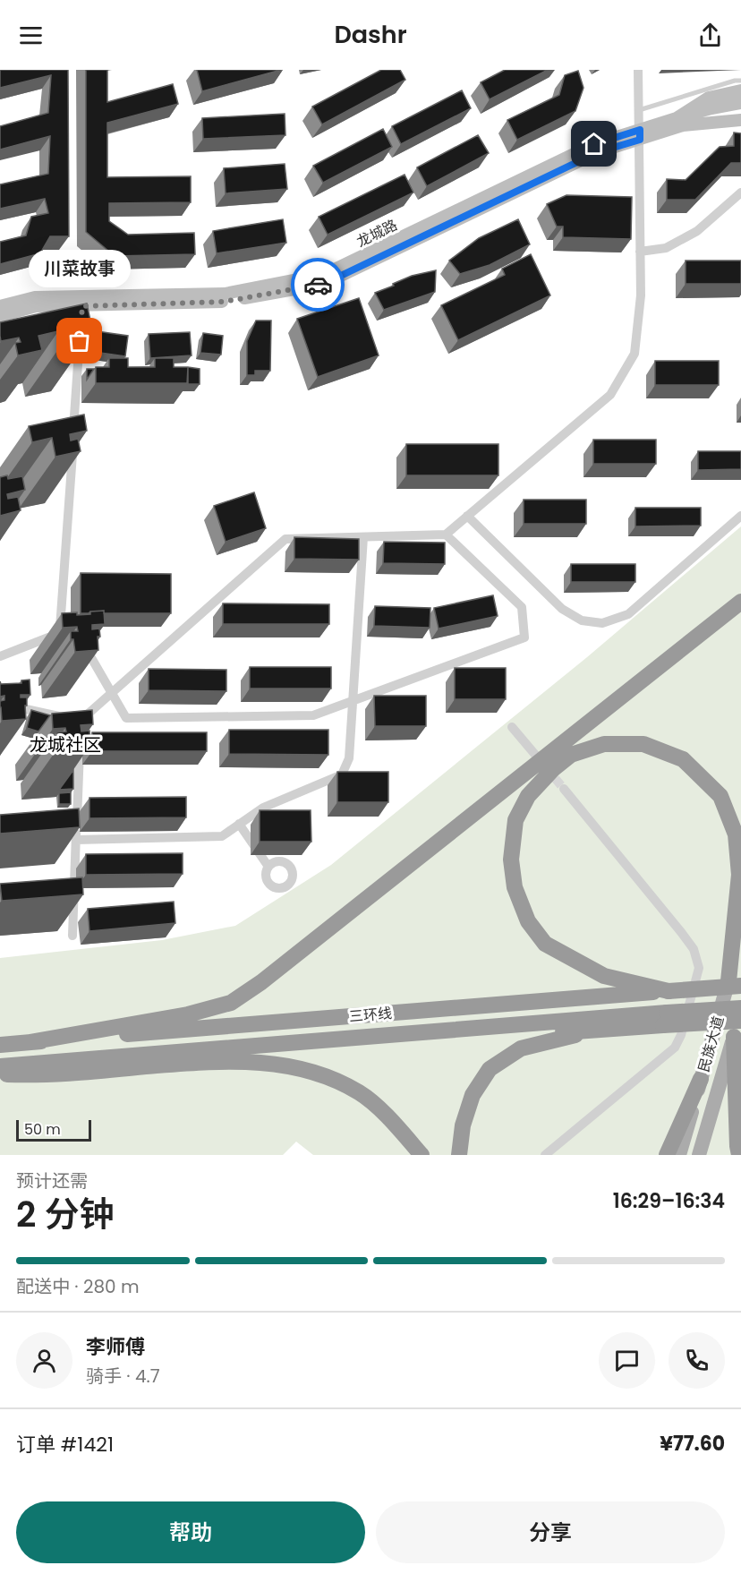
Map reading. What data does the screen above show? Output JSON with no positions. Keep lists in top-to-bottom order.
{
  "streets": {
    "highway": ["三环线"],
    "main road": ["民族大道"],
    "street": ["龙城路"]
  },
  "crossings": [
    ["三环线", "民族大道"]
  ],
  "districts": ["龙城社区"],
  "places": ["川菜故事"],
  "scale_bar": "50 m",
  "page": {
    "header": "Dashr",
    "bubble": "川菜故事",
    "scale": "50 m",
    "heading": ["2 分钟", "预计还需", "16:29–16:34"],
    "panel": [
      "李师傅",
      "骑手 · 4.7",
      "订单 #1421",
      "¥77.60"
    ],
    "bar": "配送中 · 280 m",
    "buttons": ["帮助", "分享"]
  }
}
